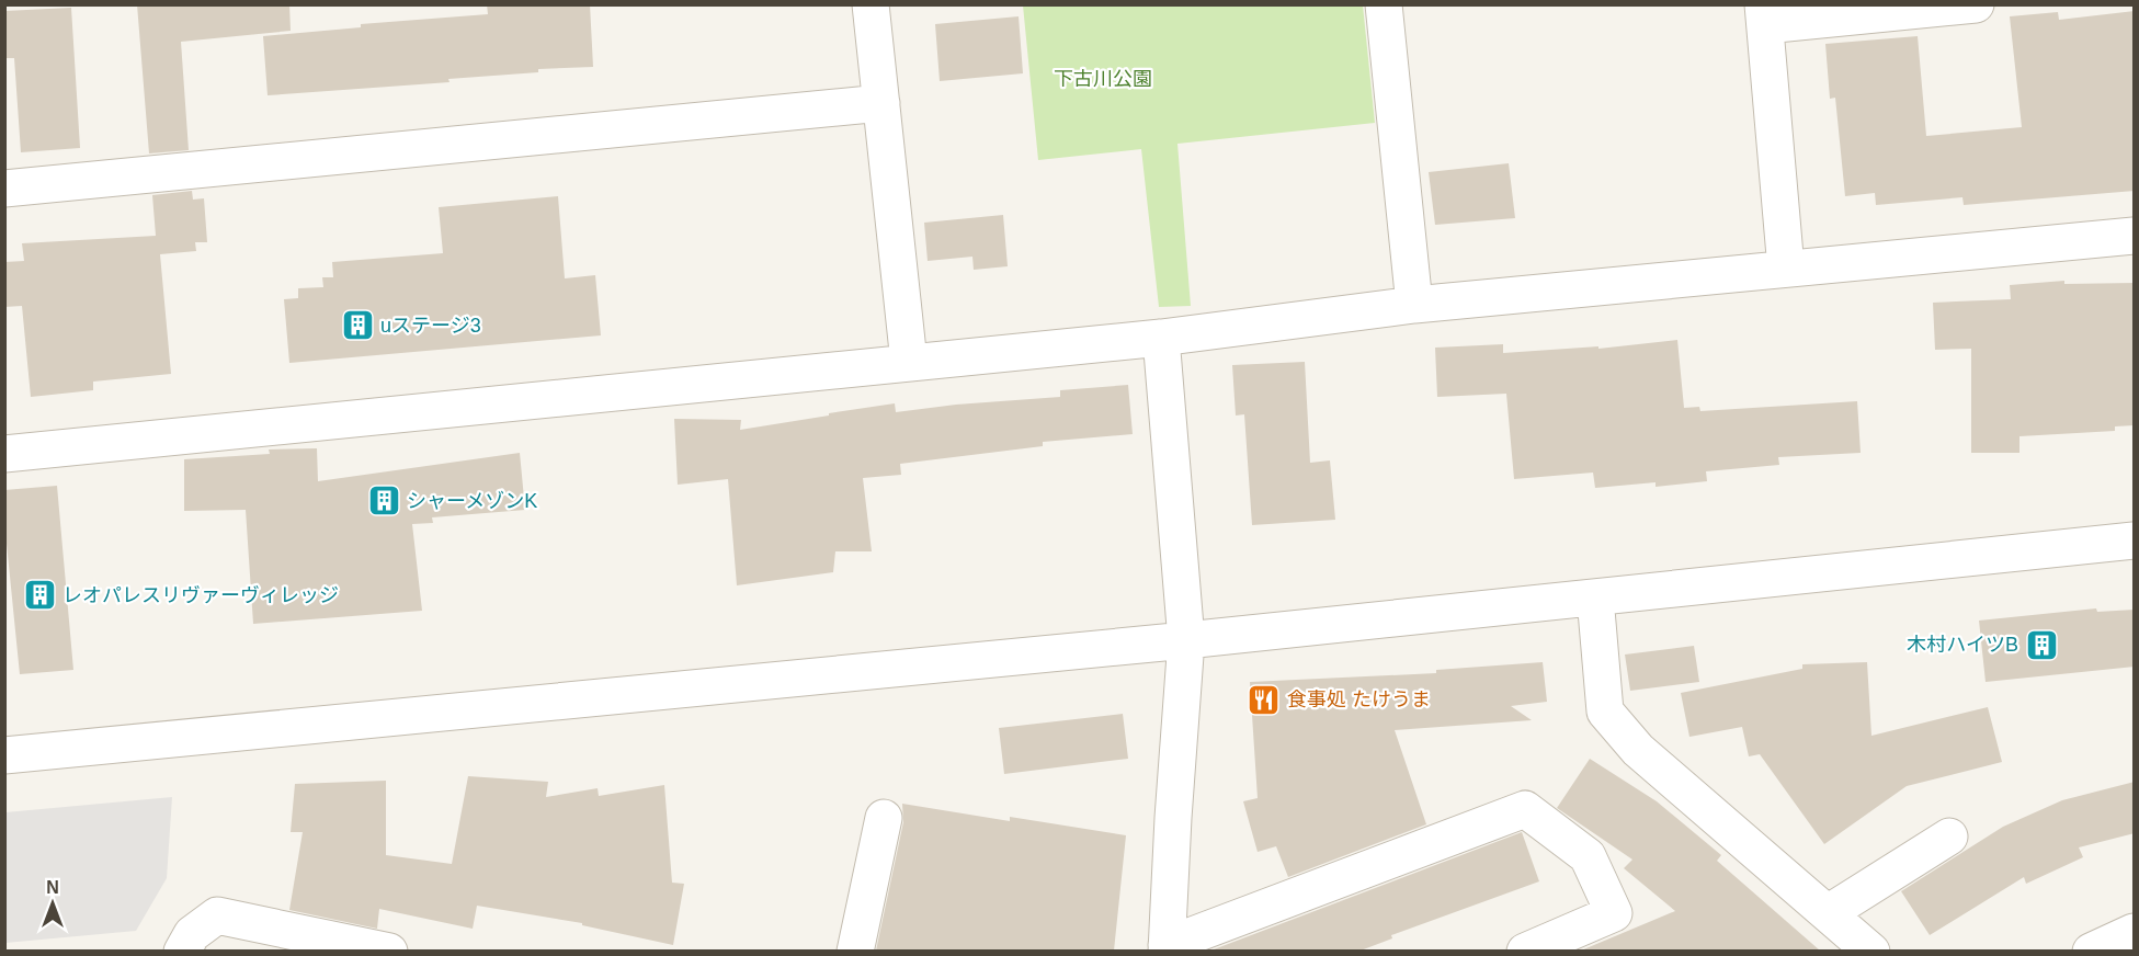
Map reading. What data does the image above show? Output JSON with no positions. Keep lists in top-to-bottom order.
{
  "parks": ["下古川公園"],
  "places": {
    "building": [
      "uステージ3",
      "シャーメゾンK",
      "レオパレスリヴァーヴィレッジ",
      "木村ハイツB"
    ],
    "restaurant": ["食事処 たけうま"]
  },
  "north": "top"
}
